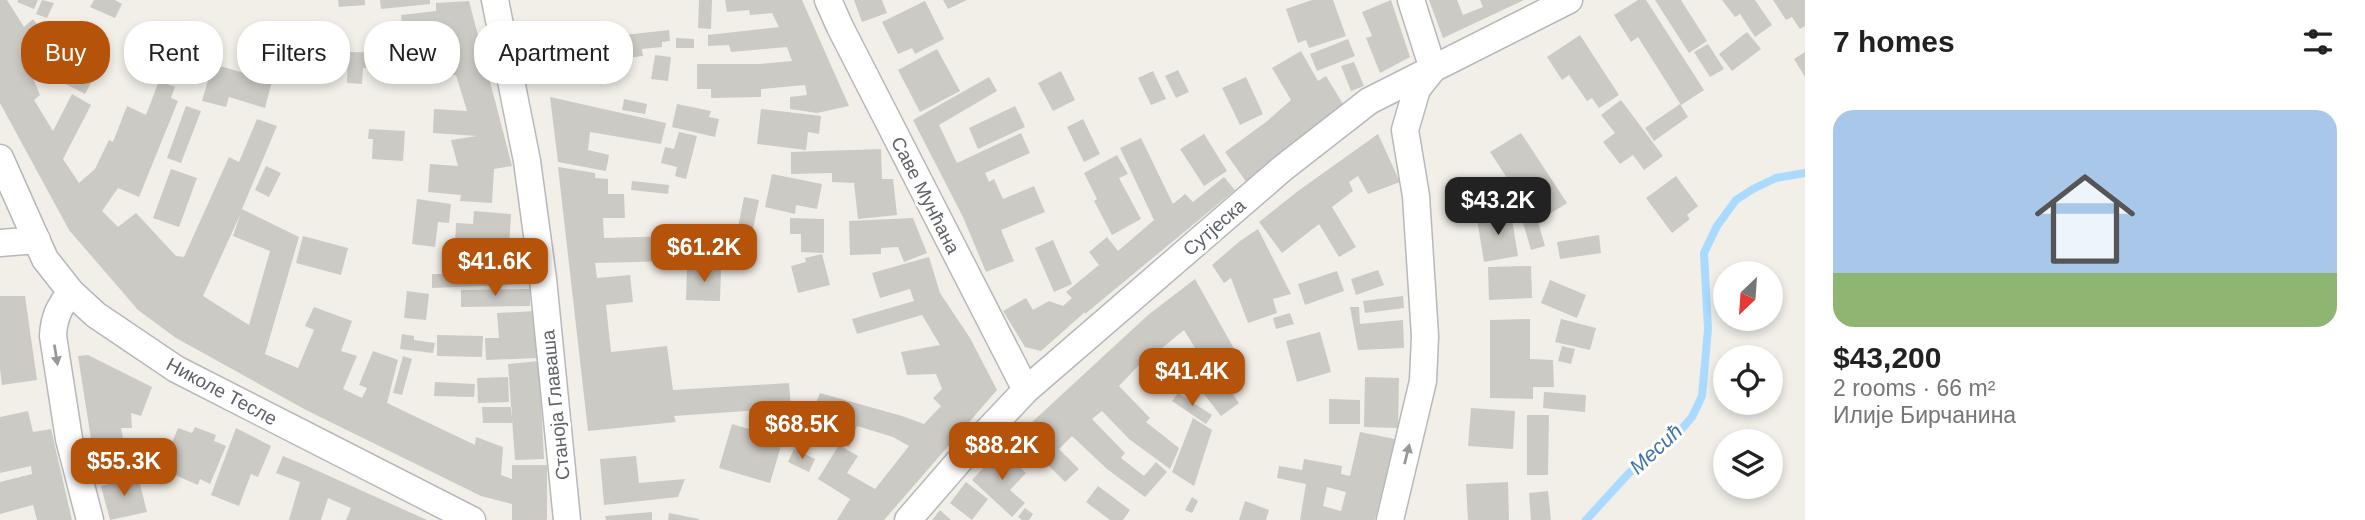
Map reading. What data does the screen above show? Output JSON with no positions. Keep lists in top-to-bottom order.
{
  "streets": {
    "street": [
      "Саве Мунћана",
      "Сутјеска",
      "Николе Тесле",
      "Станоја Главаша"
    ]
  },
  "crossings": [
    ["Саве Мунћана", "Сутјеска"]
  ],
  "water": ["Месић"],
  "north": "bottom left",
  "page": {
    "heading": "7 homes",
    "chip": [
      "Buy",
      "Rent",
      "Filters",
      "New",
      "Apartment"
    ],
    "list": [
      {
        "name": "$43,200",
        "note": "2 rooms · 66 m² · Илије Бирчанина"
      }
    ],
    "price": [
      "$43.2K",
      "$61.2K",
      "$41.6K",
      "$41.4K",
      "$68.5K",
      "$88.2K",
      "$55.3K"
    ]
  }
}
